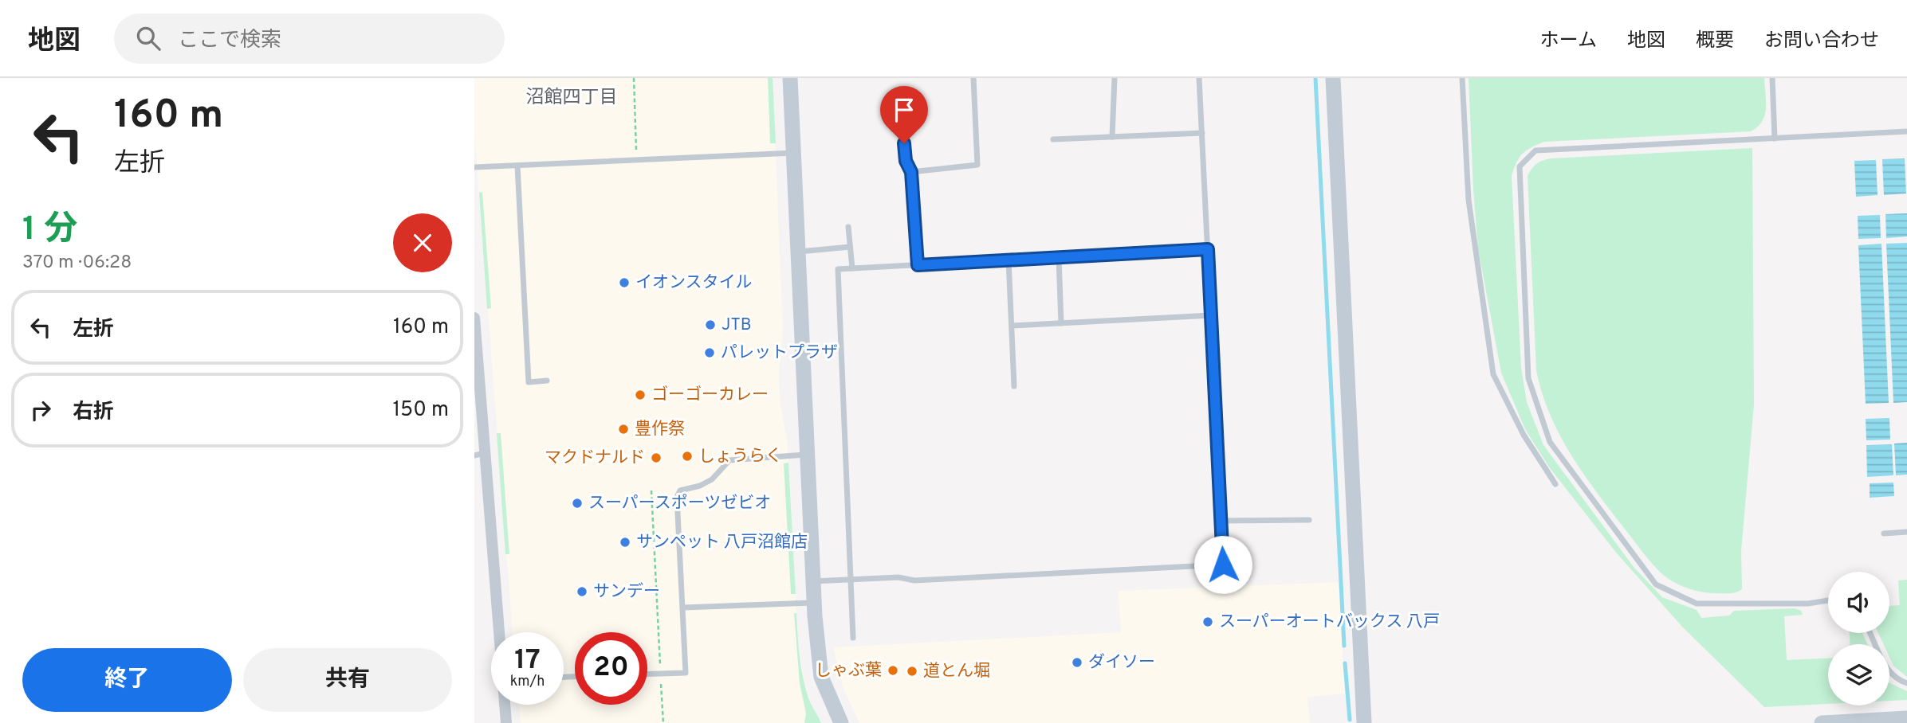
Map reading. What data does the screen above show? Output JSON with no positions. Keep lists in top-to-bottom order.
{
  "districts": ["沼館四丁目"],
  "places": [
    "イオンスタイル",
    "JTB",
    "パレットプラザ",
    "ゴーゴーカレー",
    "豊作祭",
    "しょうらく",
    "マクドナルド",
    "スーパースポーツゼビオ",
    "サンペット 八戸沼館店",
    "サンデー",
    "スーパーオートバックス 八戸",
    "ダイソー",
    "しゃぶ葉",
    "道とん堀"
  ],
  "page": {
    "header": "地図",
    "search": "ここで検索",
    "nav": [
      "ホーム",
      "地図",
      "概要",
      "お問い合わせ"
    ],
    "turn": ["160 m", "左折"],
    "heading": ["1 分", "370 m · 06:28"],
    "list": [
      {
        "name": "左折",
        "value": "160 m"
      },
      {
        "name": "右折",
        "value": "150 m"
      }
    ],
    "speed": "17 km/h",
    "limit": "20",
    "buttons": ["終了", "共有"]
  }
}
